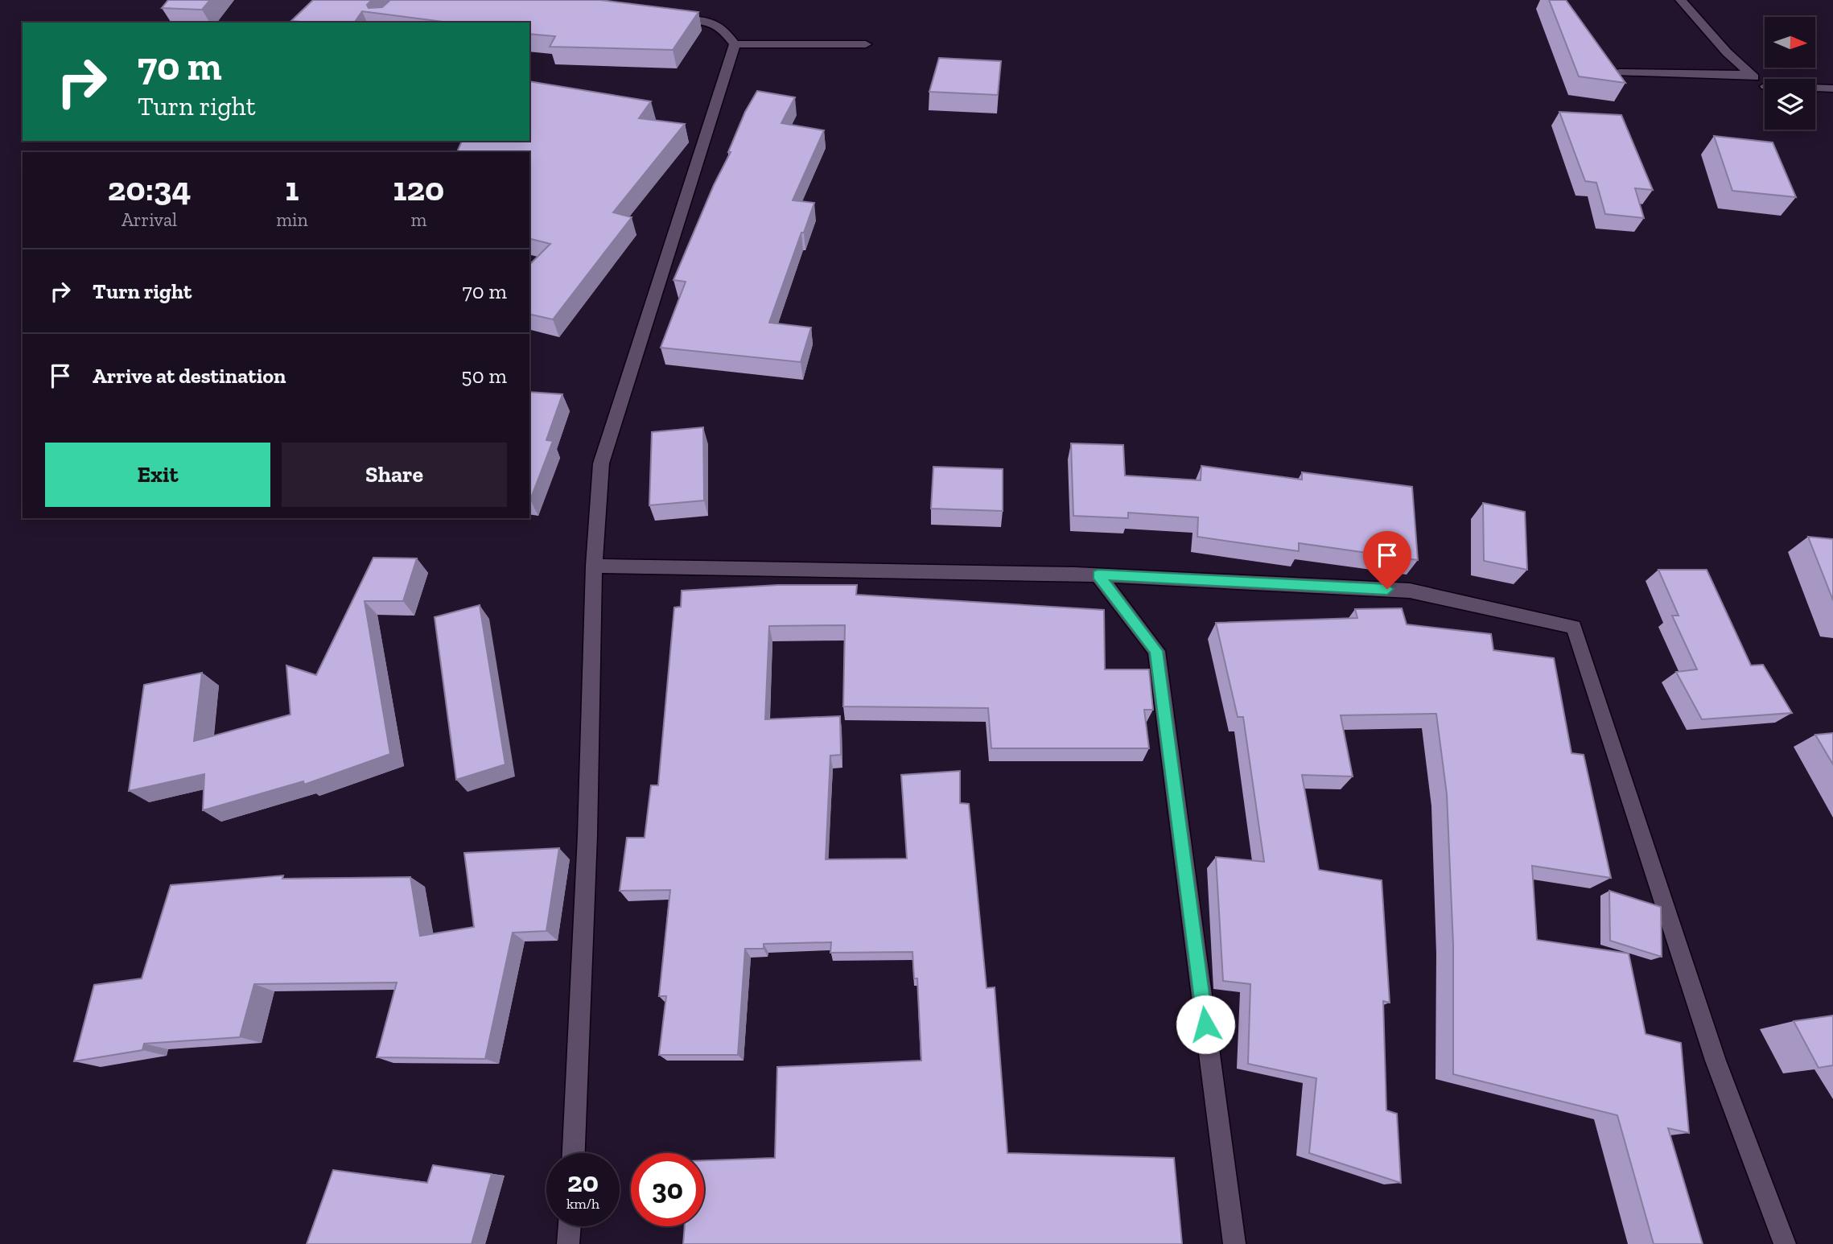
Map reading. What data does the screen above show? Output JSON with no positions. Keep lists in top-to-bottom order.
{
  "north": "right",
  "page": {
    "turn": ["70 m", "Turn right"],
    "eta": [
      "20:34",
      "Arrival",
      "1",
      "min",
      "120",
      "m"
    ],
    "list": [
      {
        "name": "Turn right",
        "value": "70 m"
      },
      {
        "name": "Arrive at destination",
        "value": "50 m"
      }
    ],
    "buttons": ["Exit", "Share"],
    "speed": "20 km/h",
    "limit": "30"
  }
}
